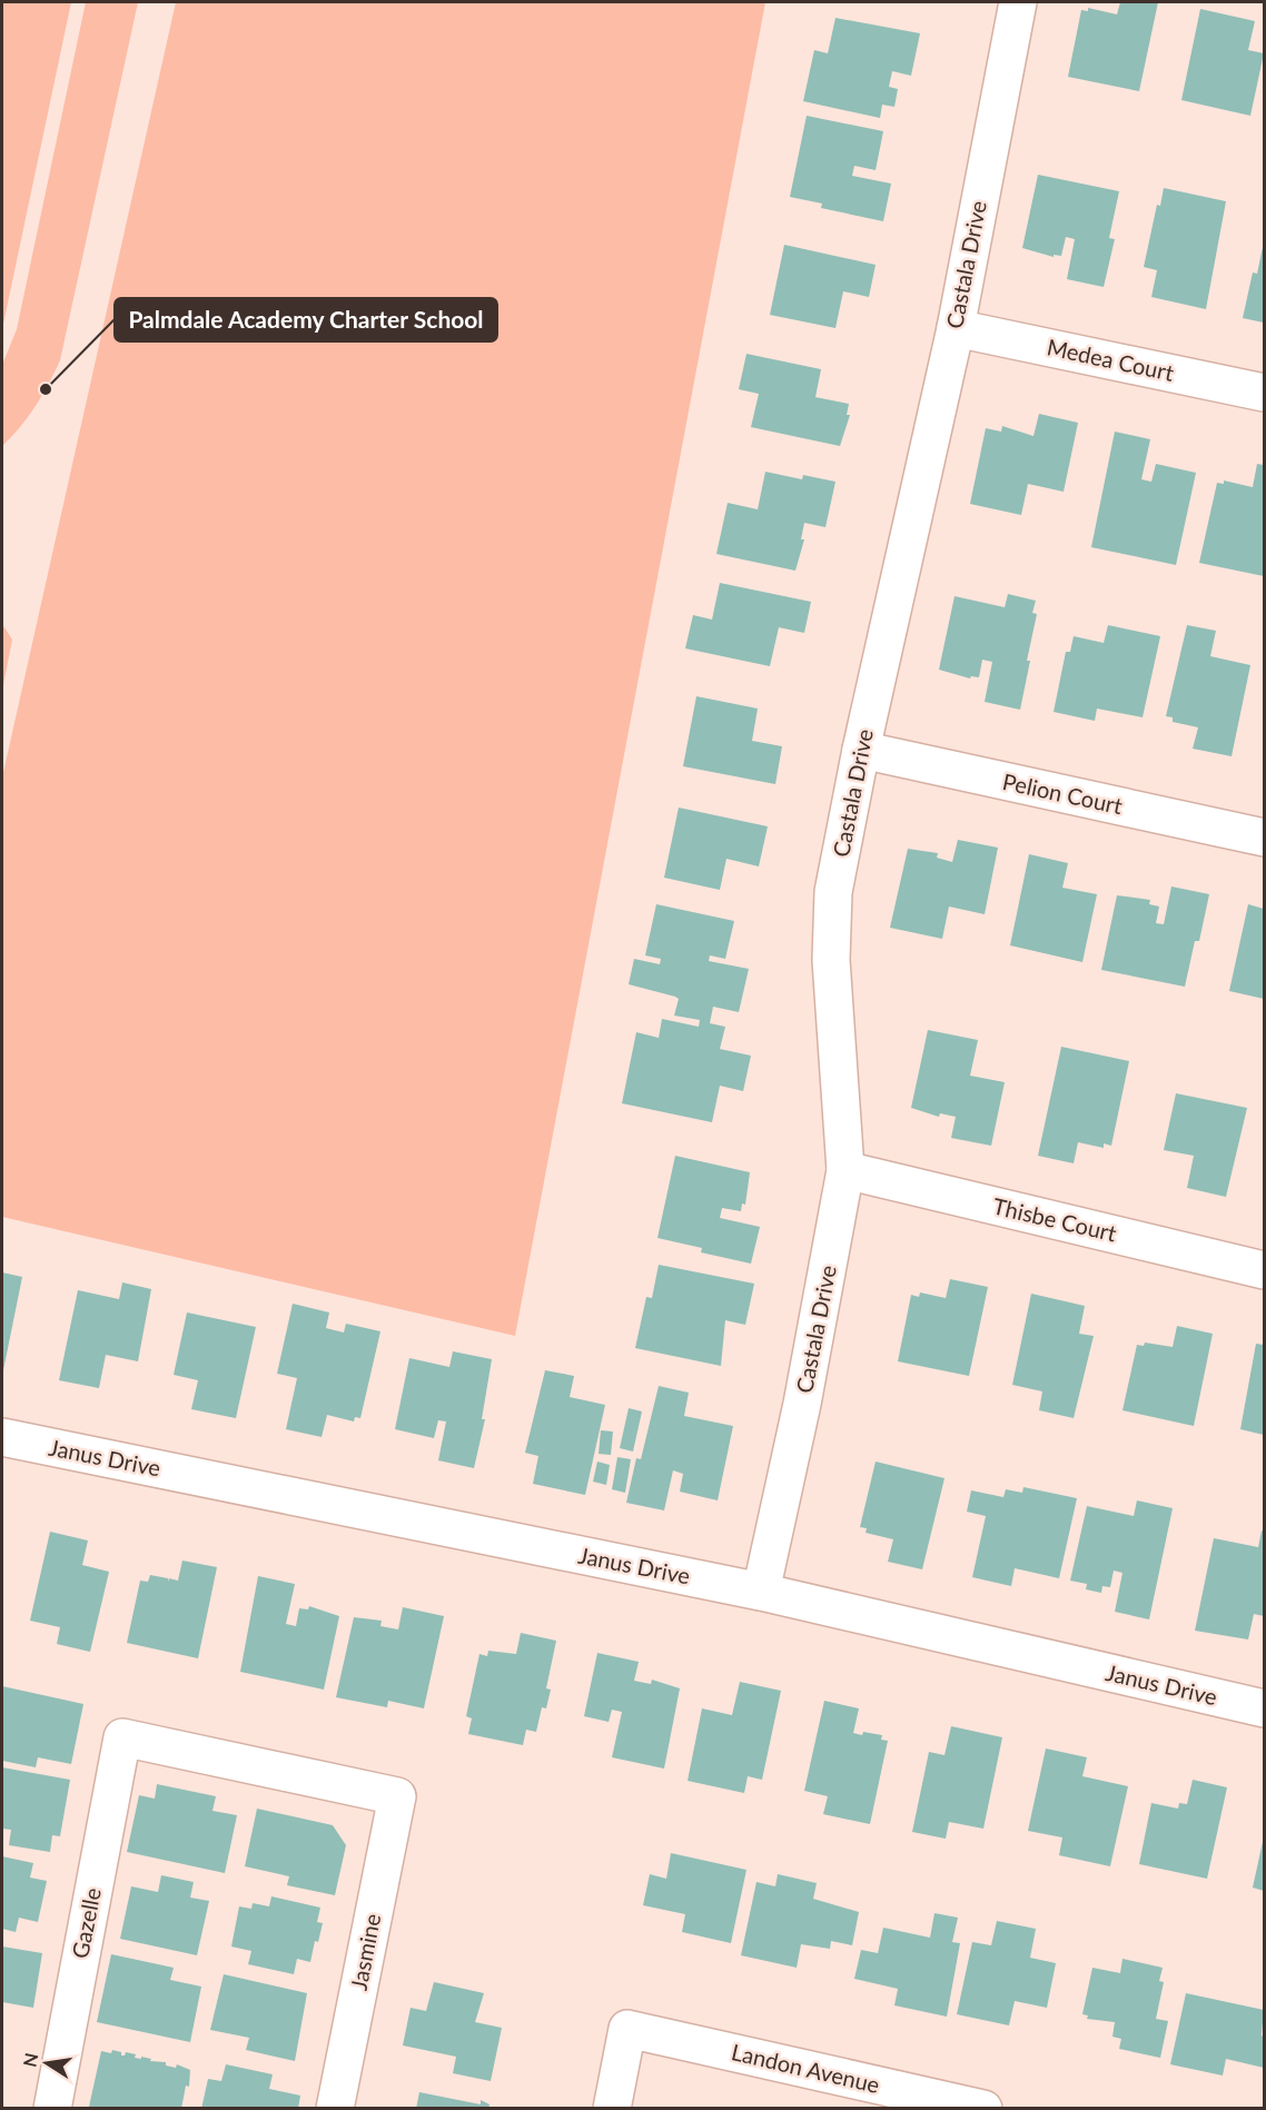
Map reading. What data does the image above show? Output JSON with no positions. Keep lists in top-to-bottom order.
{
  "streets": {
    "street": [
      "Castala Drive",
      "Medea Court",
      "Pelion Court",
      "Thisbe Court",
      "Janus Drive",
      "Gazelle",
      "Jasmine",
      "Landon Avenue"
    ]
  },
  "crossings": [
    ["Castala Drive", "Medea Court"],
    ["Castala Drive", "Pelion Court"],
    ["Castala Drive", "Thisbe Court"],
    ["Castala Drive", "Janus Drive"],
    ["Gazelle", "Jasmine"]
  ],
  "places": ["Palmdale Academy Charter School"],
  "north": "left"
}
